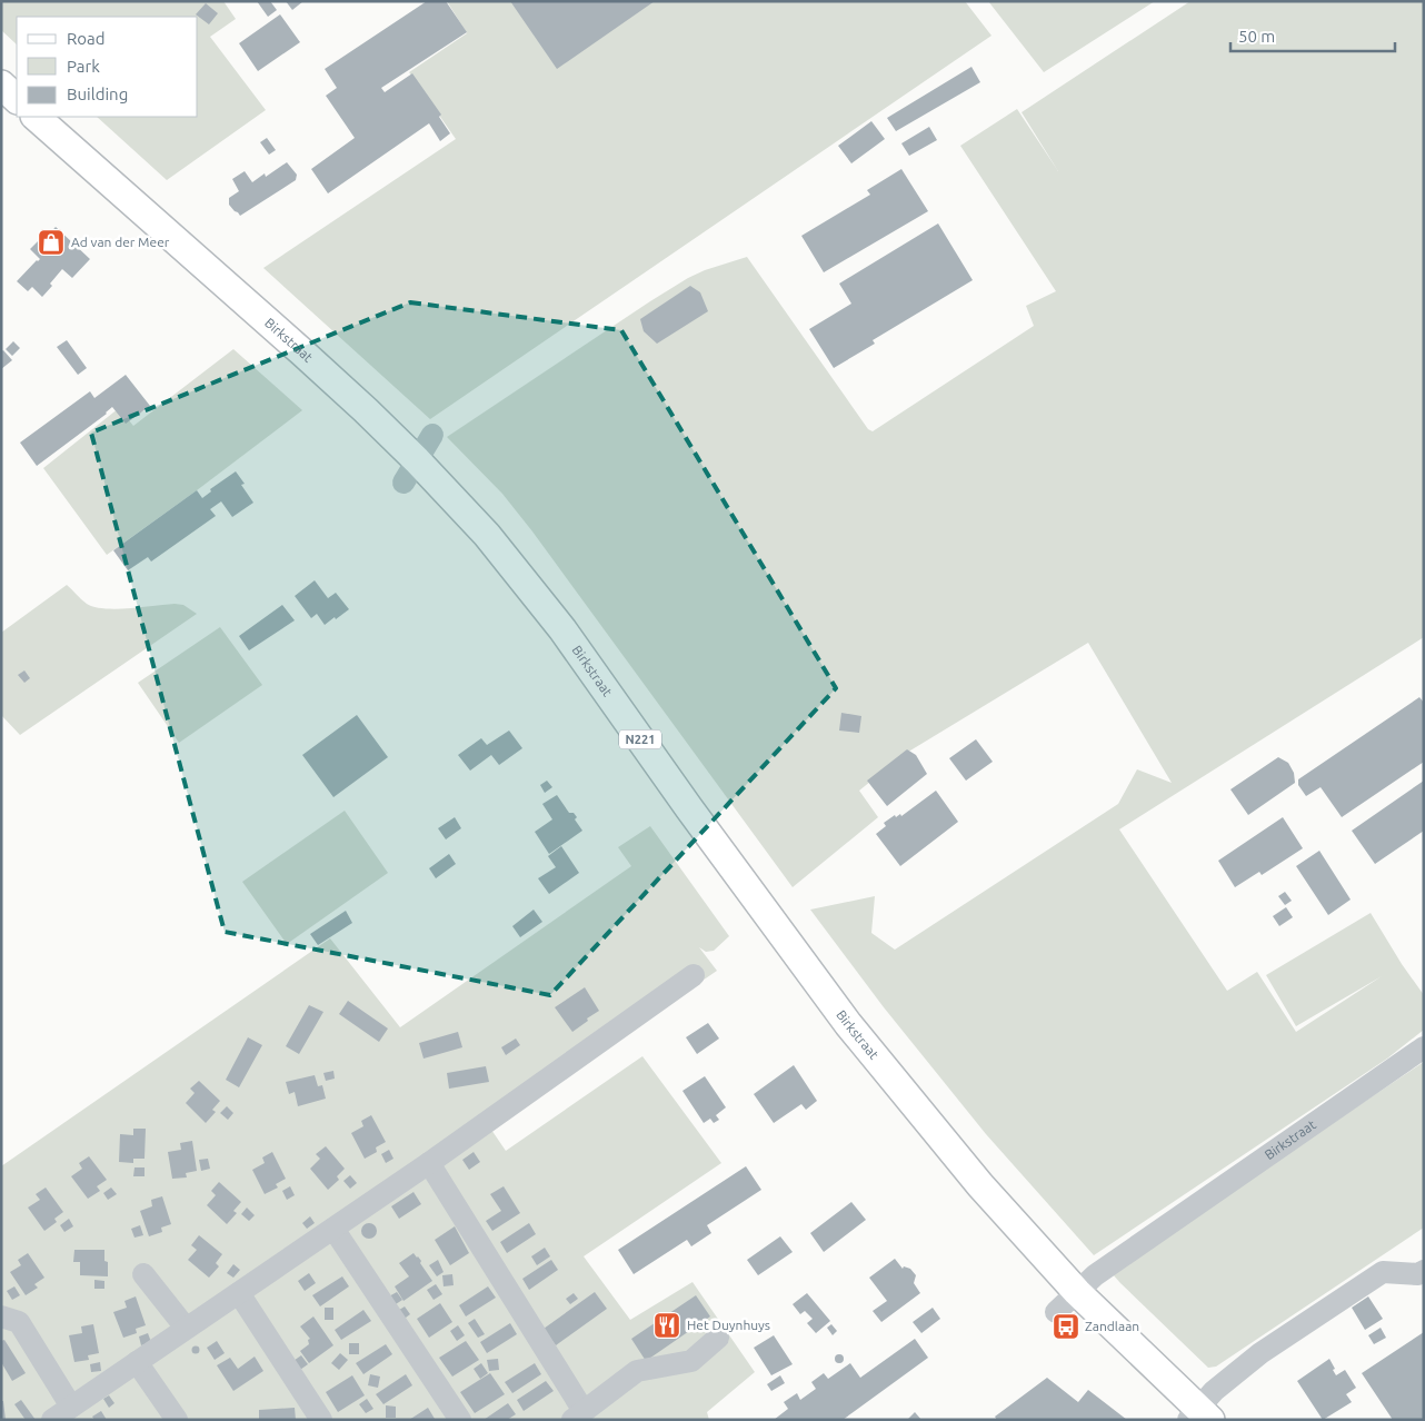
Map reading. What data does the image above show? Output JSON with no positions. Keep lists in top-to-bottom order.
{
  "streets": {
    "main road": ["Birkstraat", "N221"]
  },
  "places": {
    "shop": ["Ad van der Meer"],
    "restaurant": ["Het Duynhuys"],
    "bus stop": ["Zandlaan"]
  },
  "legend": ["Road", "Park", "Building"],
  "scale_bar": "50 m"
}
